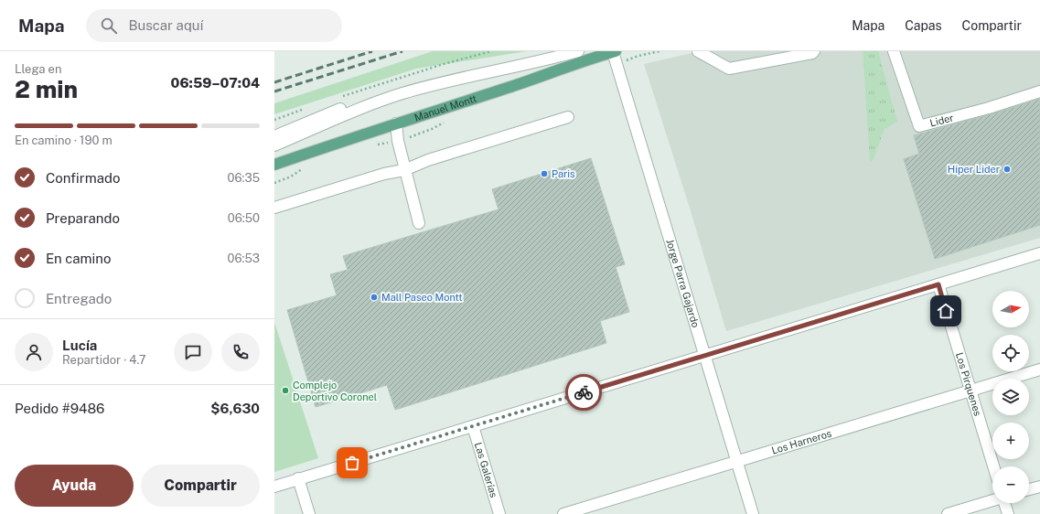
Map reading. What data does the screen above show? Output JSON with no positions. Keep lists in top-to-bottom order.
{
  "streets": {
    "main road": ["Manuel Montt"],
    "street": [
      "Lider",
      "Jorge Parra Gajardo",
      "Los Pirquenes",
      "Los Harneros",
      "Las Galerías"
    ]
  },
  "crossings": [
    ["Manuel Montt", "Jorge Parra Gajardo"],
    ["Jorge Parra Gajardo", "Los Harneros"],
    ["Los Pirquenes", "Los Harneros"]
  ],
  "places": [
    "Hiper Lider",
    "Paris",
    "Mall Paseo Montt",
    "Complejo Deportivo Coronel"
  ],
  "north": "right",
  "page": {
    "header": "Mapa",
    "search": "Buscar aquí",
    "nav": ["Mapa", "Capas", "Compartir"],
    "heading": ["2 min", "Llega en", "06:59–07:04"],
    "panel": [
      "Lucía",
      "Repartidor · 4.7",
      "Pedido #9486",
      "$6,630"
    ],
    "bar": "En camino · 190 m",
    "list": [
      ["Confirmado", "06:35"],
      ["Preparando", "06:50"],
      ["En camino", "06:53"],
      "Entregado"
    ],
    "map_buttons": ["+", "−"],
    "buttons": ["Ayuda", "Compartir"]
  }
}
